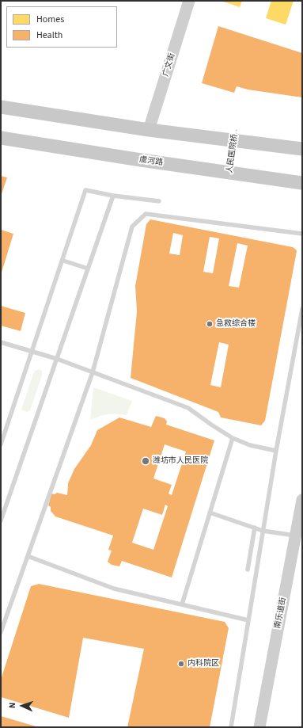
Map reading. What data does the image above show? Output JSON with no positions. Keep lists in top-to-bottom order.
{
  "streets": {
    "main road": ["虞河路"],
    "street": ["广文街", "南乐道街"],
    "path": ["人民医院桥"]
  },
  "places": ["急救综合楼", "潍坊市人民医院", "内科院区"],
  "legend": ["Homes", "Health"],
  "north": "left"
}
